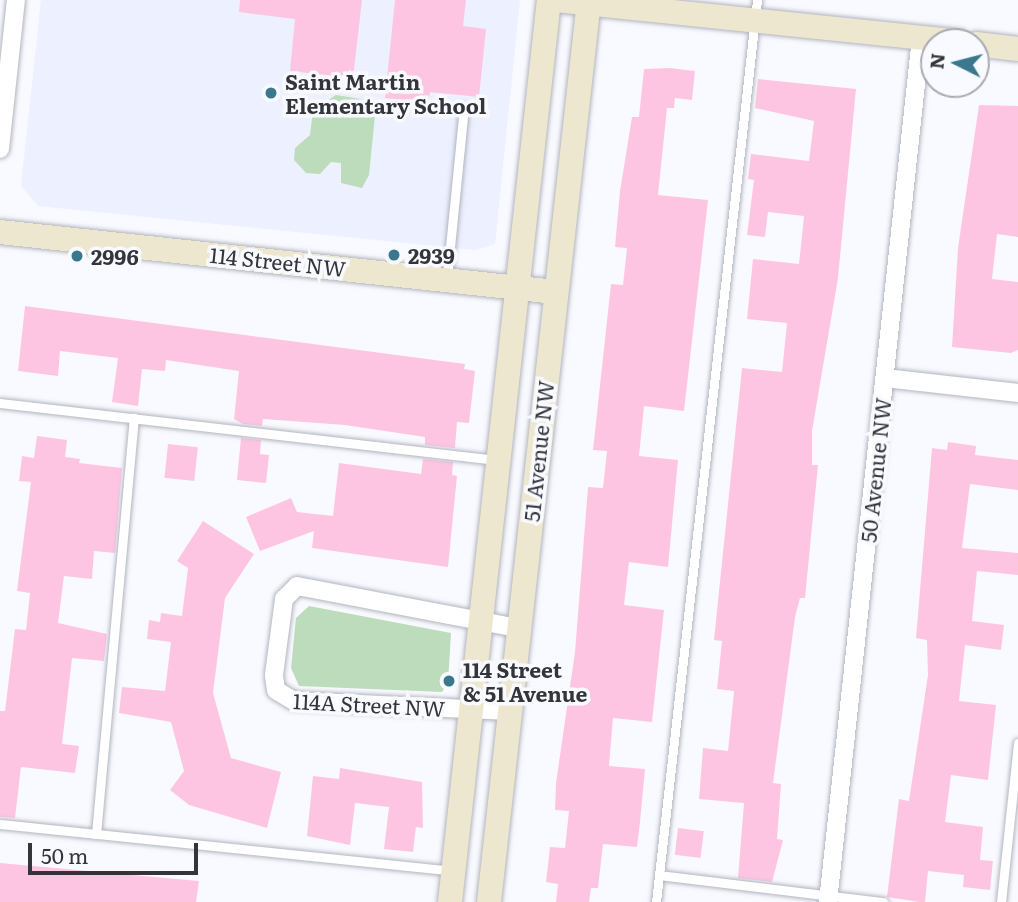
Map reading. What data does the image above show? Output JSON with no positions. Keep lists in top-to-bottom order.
{
  "streets": {
    "main road": ["114 Street NW", "51 Avenue NW"],
    "street": ["50 Avenue NW", "114A Street NW"]
  },
  "crossings": [
    ["114 Street NW", "51 Avenue NW"],
    ["51 Avenue NW", "114A Street NW"]
  ],
  "places": [
    "Saint Martin Elementary School",
    "2939",
    "2996",
    "114 Street & 51 Avenue"
  ],
  "scale_bar": "50 m",
  "north": "left"
}
